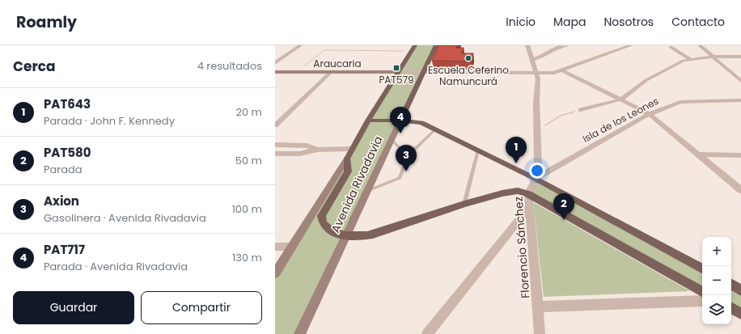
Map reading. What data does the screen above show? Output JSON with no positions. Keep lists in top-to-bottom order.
{
  "streets": {
    "main road": ["Araucaria", "Avenida Rivadavia"],
    "street": ["Isla de los Leones", "Florencio Sánchez"]
  },
  "crossings": [
    ["Araucaria", "Avenida Rivadavia"],
    ["Isla de los Leones", "Florencio Sánchez"]
  ],
  "places": {
    "other": ["Escuela Ceferino Namuncurá"],
    "transit": ["PAT579"]
  },
  "page": {
    "header": "Roamly",
    "nav": [
      "Inicio",
      "Mapa",
      "Nosotros",
      "Contacto"
    ],
    "heading": ["Cerca", "4 resultados"],
    "list": [
      {
        "mark": "1",
        "name": "PAT643",
        "note": "Parada · John F. Kennedy",
        "value": "20 m"
      },
      {
        "mark": "2",
        "name": "PAT580",
        "note": "Parada",
        "value": "50 m"
      },
      {
        "mark": "3",
        "name": "Axion",
        "note": "Gasolinera · Avenida Rivadavia",
        "value": "100 m"
      },
      {
        "mark": "4",
        "name": "PAT717",
        "note": "Parada · Avenida Rivadavia",
        "value": "130 m"
      }
    ],
    "pins": [
      "4",
      "1",
      "3",
      "2"
    ],
    "map_buttons": ["+", "−"],
    "buttons": ["Guardar", "Compartir"]
  }
}
